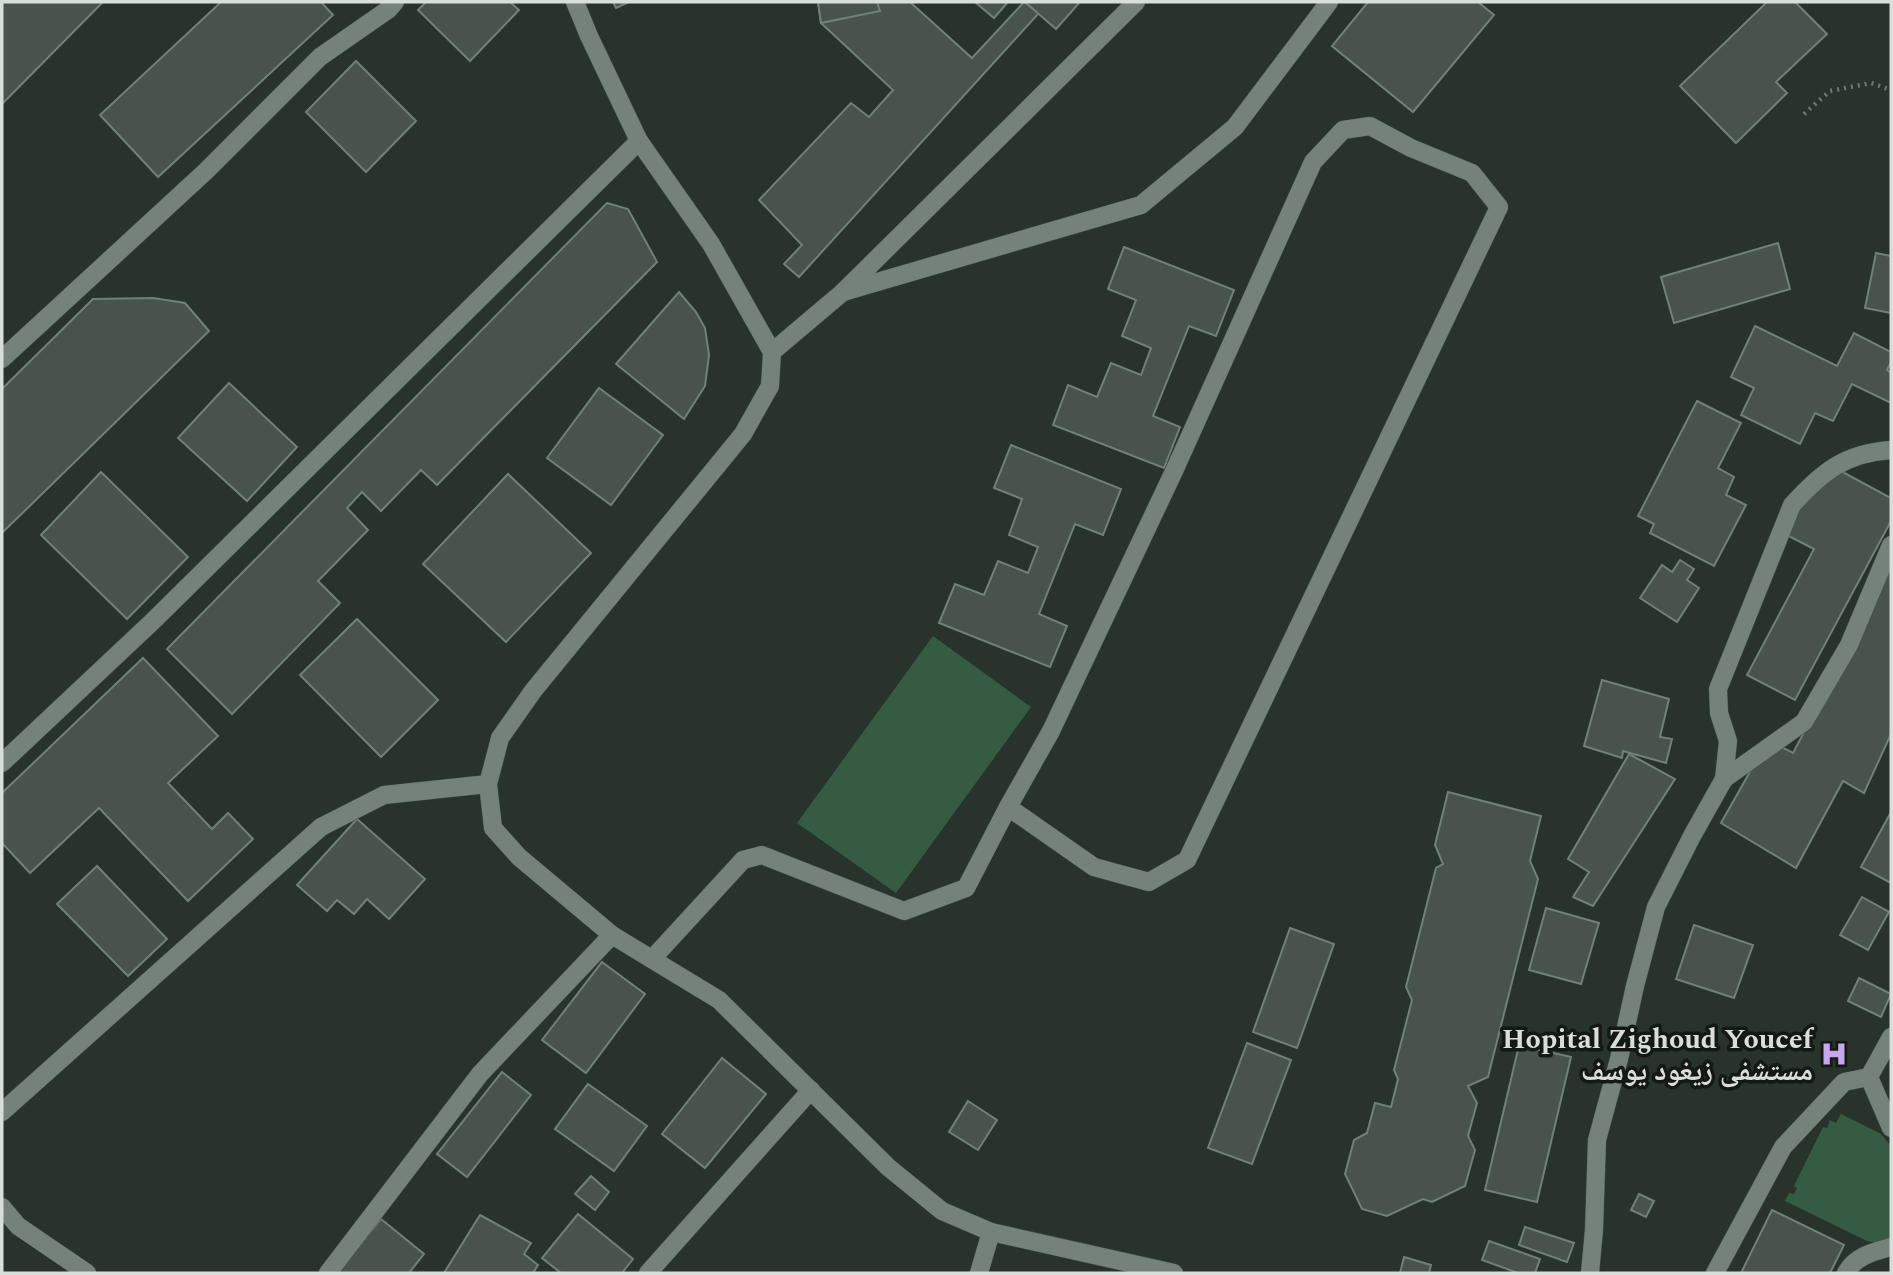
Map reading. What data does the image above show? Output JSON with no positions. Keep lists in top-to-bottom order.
{
  "places": {
    "hospital": ["Hopital Zighoud Youcef مستشفى زيغود يوسف"]
  }
}
